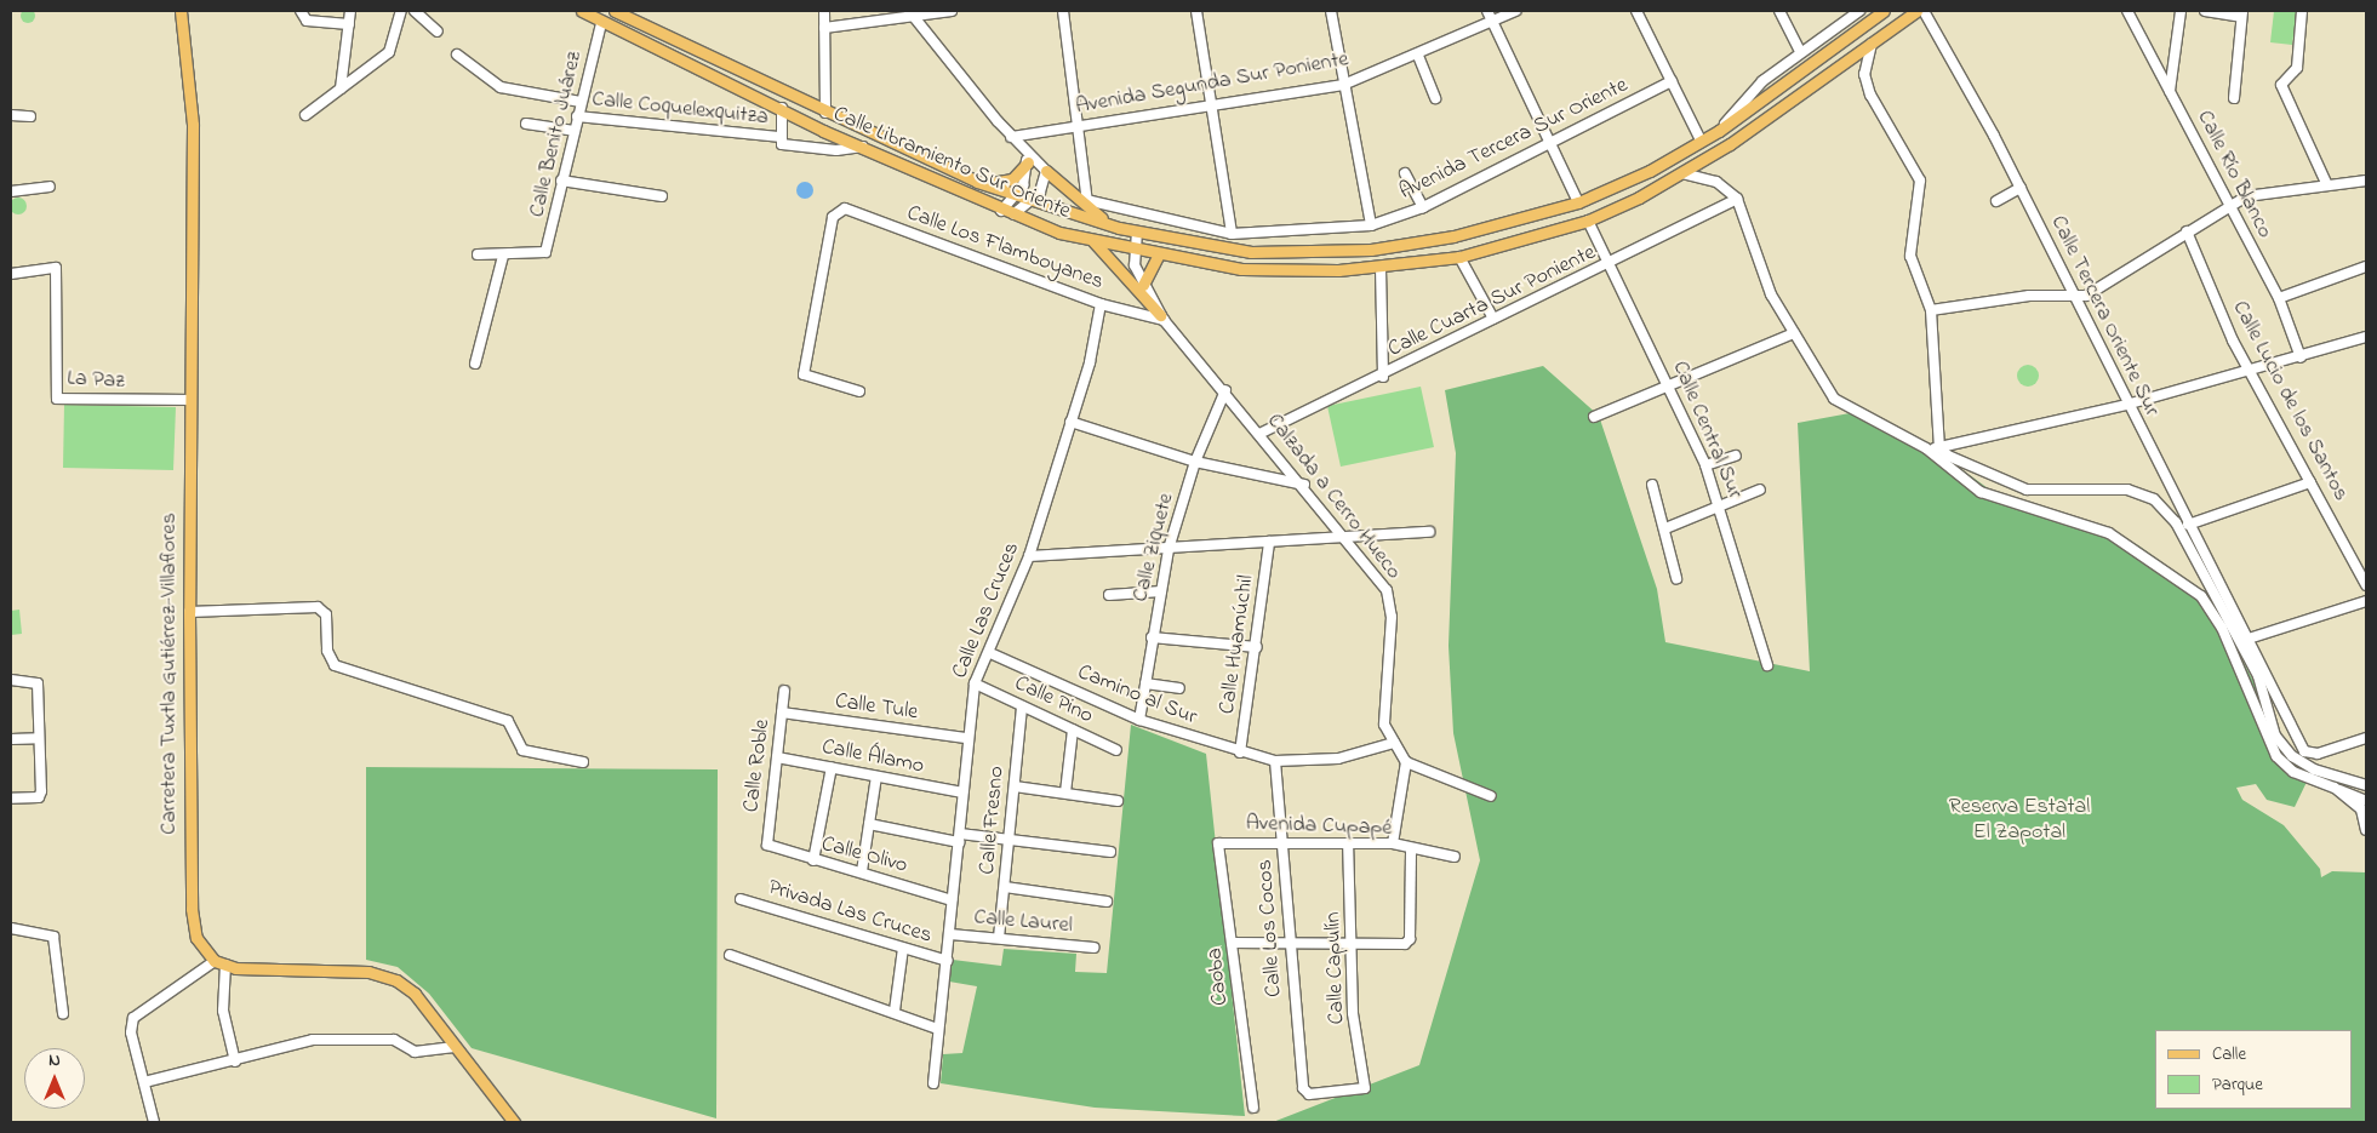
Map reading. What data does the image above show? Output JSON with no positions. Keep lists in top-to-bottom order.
{
  "streets": {
    "main road": ["Calle Libramiento Sur Oriente", "Carretera Tuxtla Gutiérrez-Villaflores"],
    "street": [
      "Avenida Segunda Sur Poniente",
      "Calle Coquelexquitza",
      "Calle Benito Juárez",
      "Avenida Tercera Sur Oriente",
      "Calle Río Blanco",
      "Calle Los Flamboyanes",
      "Calle Cuarta Sur Poniente",
      "Calle Tercera Oriente Sur",
      "La Paz",
      "Calle Lucio de los Santos",
      "Calle Central Sur",
      "Calzada a Cerro Hueco",
      "Calle Ziquete",
      "Calle Las Cruces",
      "Calle Huamúchil",
      "Camino al Sur",
      "Calle Pino",
      "Calle Tule",
      "Calle Álamo",
      "Calle Roble",
      "Calle Fresno",
      "Avenida Cupapé",
      "Calle Olivo",
      "Privada Las Cruces",
      "Calle Laurel",
      "Calle Los Cocos",
      "Calle Capulín",
      "Caoba"
    ]
  },
  "crossings": [
    ["Calle Coquelexquitza", "Calle Benito Juárez"],
    ["Calle Coquelexquitza", "Calle Libramiento Sur Oriente"],
    ["Calle Benito Juárez", "Calle Libramiento Sur Oriente"],
    ["Calle Libramiento Sur Oriente", "Calle Central Sur"],
    ["Calle Libramiento Sur Oriente", "Calzada a Cerro Hueco"],
    ["Calle Los Flamboyanes", "Calzada a Cerro Hueco"],
    ["Calle Los Flamboyanes", "Calle Las Cruces"],
    ["Calle Cuarta Sur Poniente", "Calle Central Sur"],
    ["Calle Cuarta Sur Poniente", "Calzada a Cerro Hueco"],
    ["La Paz", "Carretera Tuxtla Gutiérrez-Villaflores"],
    ["Calzada a Cerro Hueco", "Calle Ziquete"],
    ["Calzada a Cerro Hueco", "Camino al Sur"],
    ["Calle Ziquete", "Camino al Sur"],
    ["Calle Las Cruces", "Camino al Sur"],
    ["Calle Las Cruces", "Calle Pino"],
    ["Calle Las Cruces", "Calle Tule"],
    ["Calle Las Cruces", "Calle Álamo"],
    ["Calle Las Cruces", "Calle Olivo"],
    ["Calle Las Cruces", "Privada Las Cruces"],
    ["Calle Las Cruces", "Calle Laurel"],
    ["Calle Huamúchil", "Camino al Sur"],
    ["Camino al Sur", "Calle Los Cocos"],
    ["Calle Pino", "Calle Fresno"],
    ["Calle Tule", "Calle Roble"],
    ["Calle Álamo", "Calle Roble"],
    ["Calle Roble", "Calle Olivo"],
    ["Calle Fresno", "Calle Laurel"],
    ["Avenida Cupapé", "Calle Los Cocos"],
    ["Avenida Cupapé", "Calle Capulín"],
    ["Avenida Cupapé", "Caoba"],
    ["Calle Los Cocos", "Calle Capulín"]
  ],
  "parks": ["Reserva Estatal El Zapotal"],
  "legend": ["Calle", "Parque"],
  "north": "top"
}
